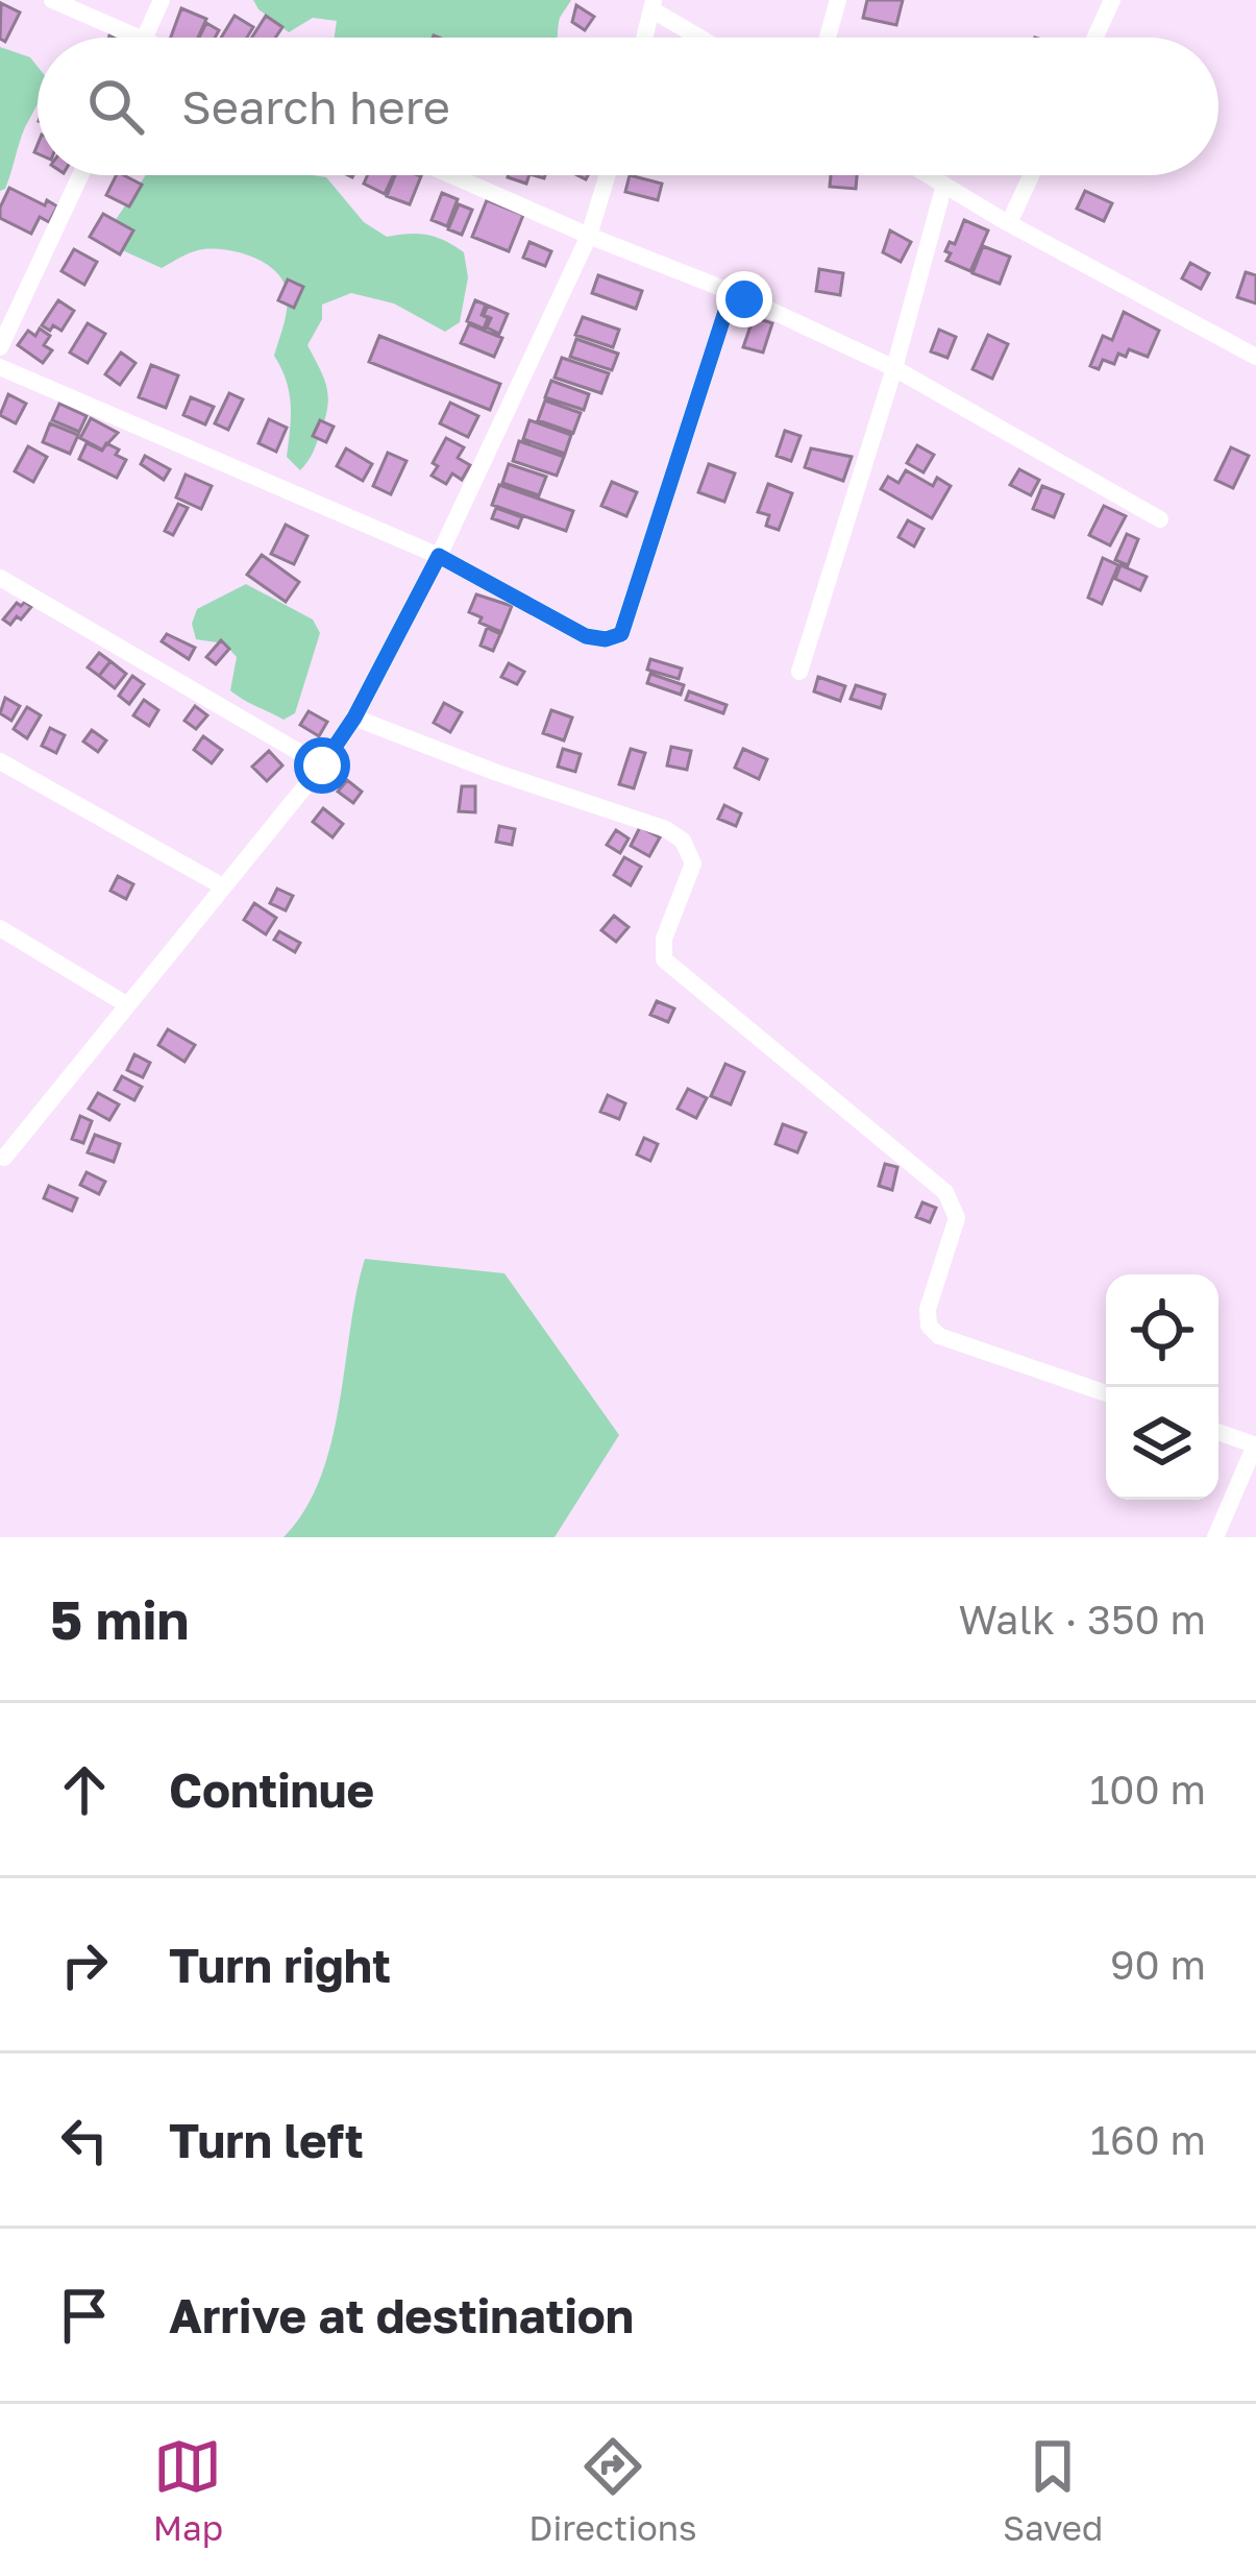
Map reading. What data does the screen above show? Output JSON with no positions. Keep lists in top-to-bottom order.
{
  "page": {
    "search": "Search here",
    "heading": ["5 min", "Walk · 350 m"],
    "list": [
      ["Continue", "100 m"],
      ["Turn right", "90 m"],
      ["Turn left", "160 m"],
      "Arrive at destination"
    ],
    "nav": ["Map", "Directions", "Saved"]
  }
}
